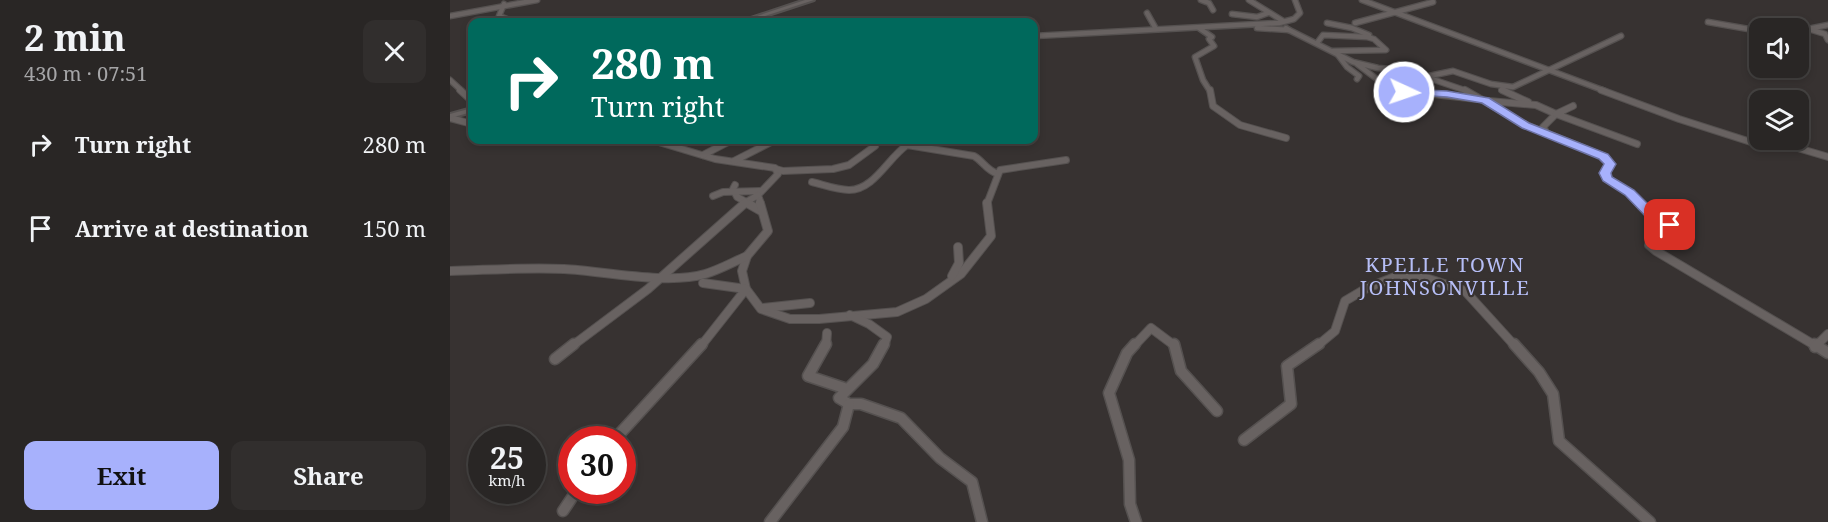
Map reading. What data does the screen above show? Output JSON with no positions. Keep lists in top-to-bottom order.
{
  "districts": ["KPELLE TOWN JOHNSONVILLE"],
  "page": {
    "heading": ["2 min", "430 m · 07:51"],
    "turn": ["280 m", "Turn right"],
    "list": [
      {
        "name": "Turn right",
        "value": "280 m"
      },
      {
        "name": "Arrive at destination",
        "value": "150 m"
      }
    ],
    "speed": "25 km/h",
    "limit": "30",
    "buttons": ["Exit", "Share"]
  }
}
